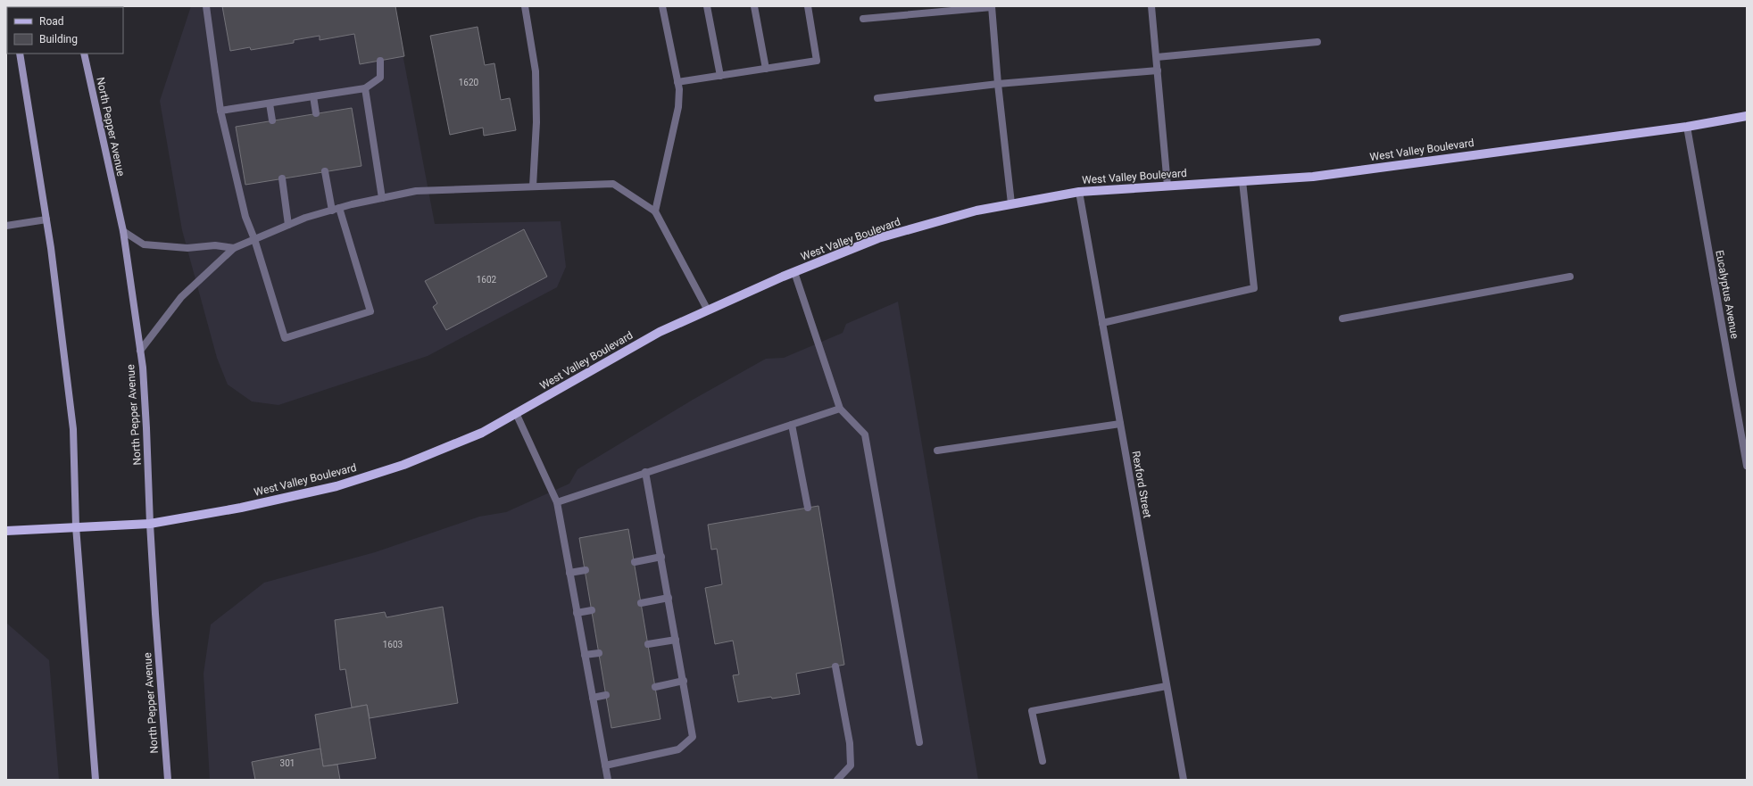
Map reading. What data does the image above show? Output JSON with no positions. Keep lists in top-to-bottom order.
{
  "streets": {
    "main road": ["North Pepper Avenue", "West Valley Boulevard"],
    "street": ["Eucalyptus Avenue", "Rexford Street"]
  },
  "crossings": [
    ["North Pepper Avenue", "West Valley Boulevard"],
    ["West Valley Boulevard", "Eucalyptus Avenue"],
    ["West Valley Boulevard", "Rexford Street"]
  ],
  "house_numbers": [
    "1620",
    "1602",
    "1603",
    "301"
  ],
  "legend": ["Road", "Building"]
}
